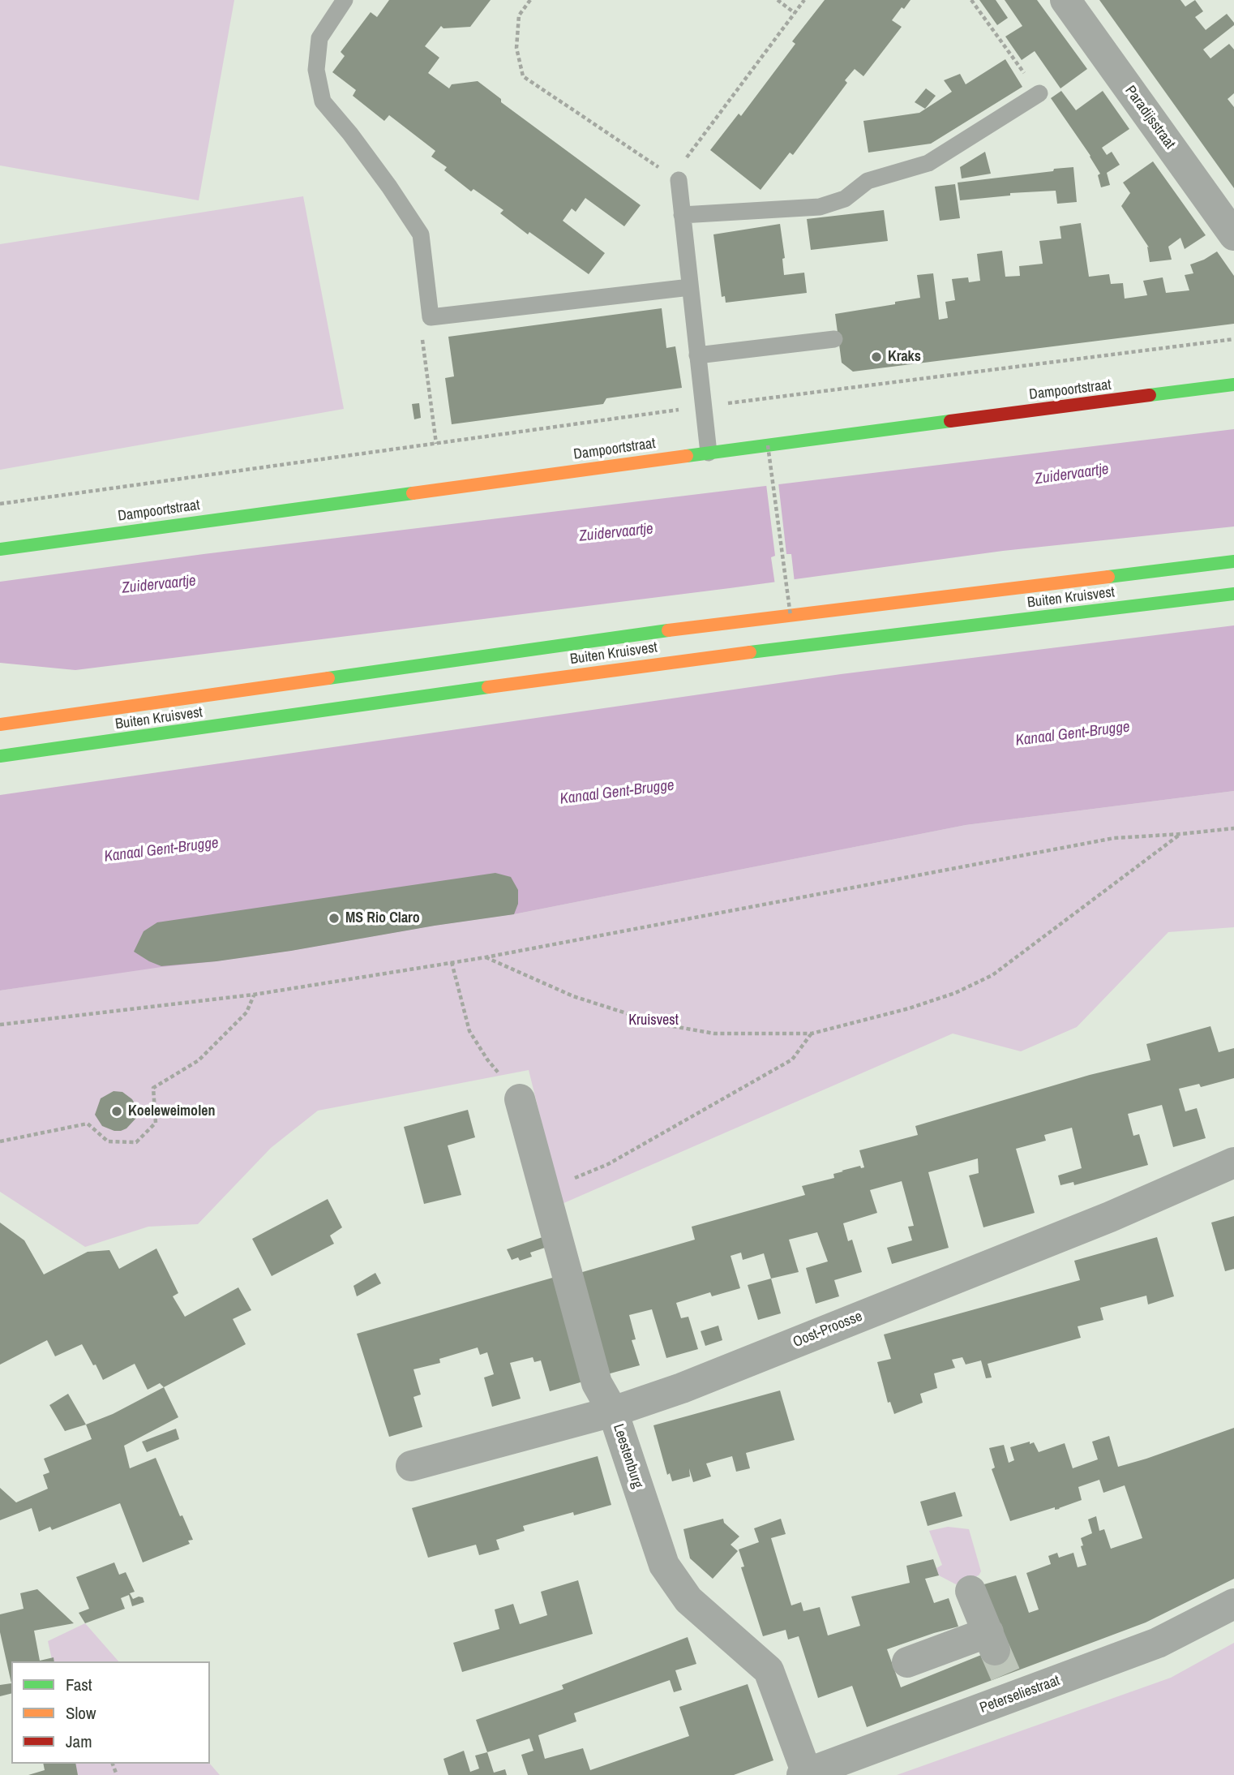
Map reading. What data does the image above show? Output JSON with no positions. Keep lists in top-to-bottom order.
{
  "streets": {
    "main road": ["Dampoortstraat", "Buiten Kruisvest"],
    "street": [
      "Paradijsstraat",
      "Oost-Proosse",
      "Leestenburg",
      "Peterseliestraat"
    ]
  },
  "crossings": [
    ["Oost-Proosse", "Leestenburg"],
    ["Leestenburg", "Peterseliestraat"]
  ],
  "water": ["Zuidervaartje", "Kanaal Gent-Brugge"],
  "parks": ["Kruisvest"],
  "places": ["Kraks", "MS Rio Claro", "Koeleweimolen"],
  "legend": ["Fast", "Slow", "Jam"]
}
